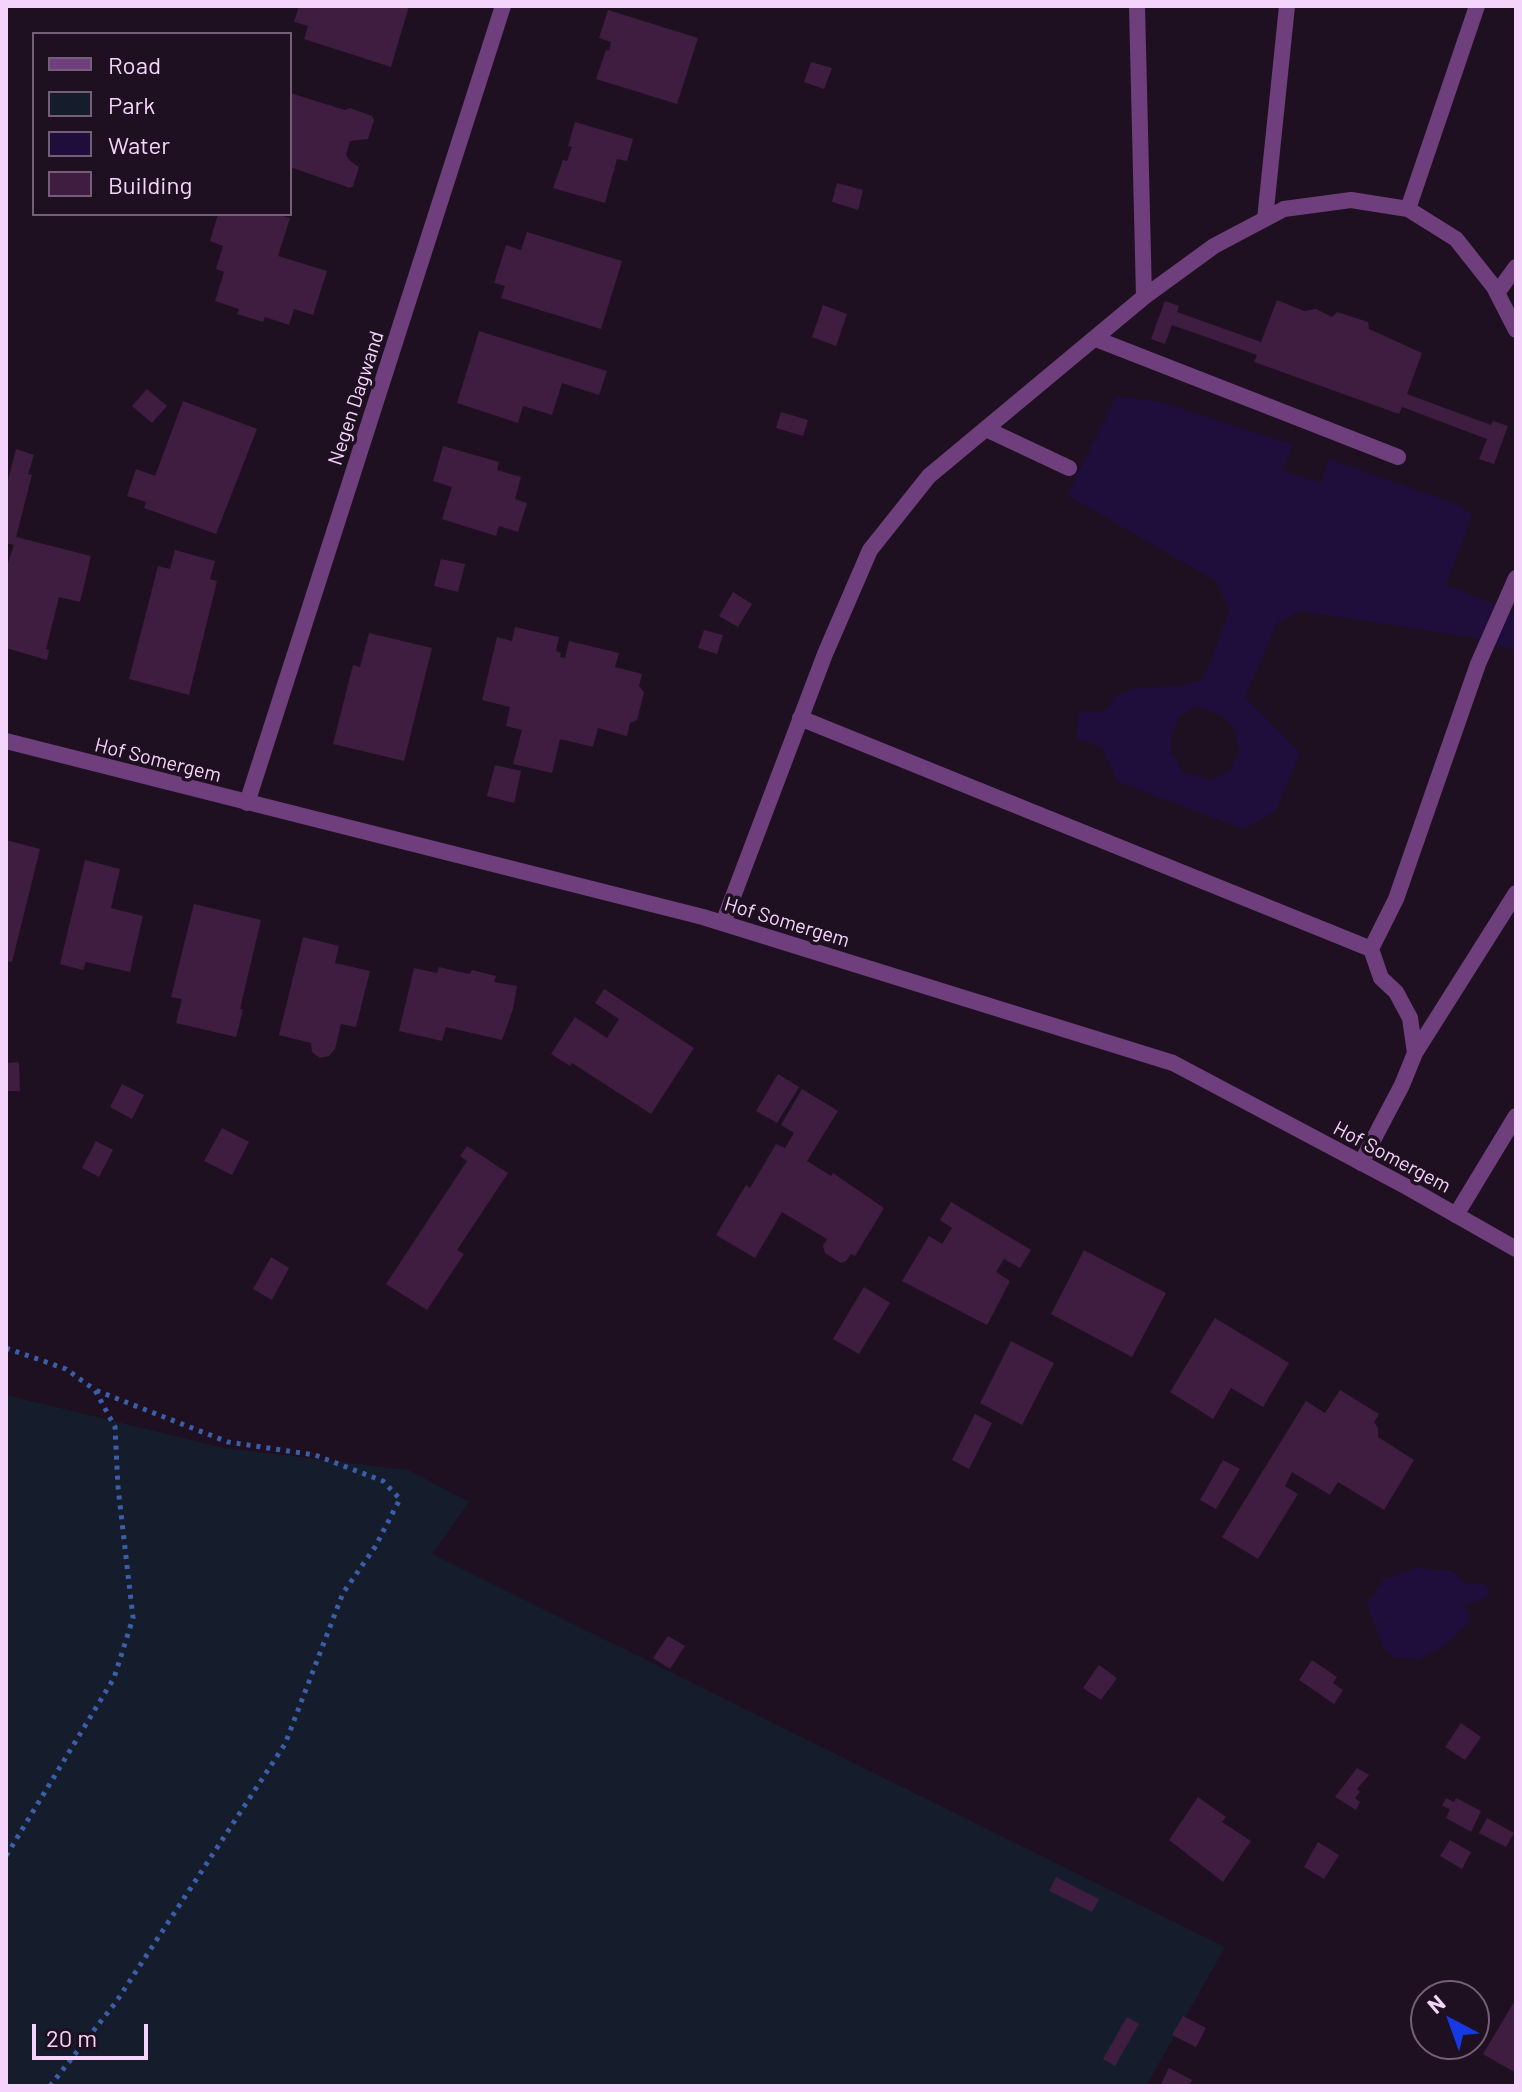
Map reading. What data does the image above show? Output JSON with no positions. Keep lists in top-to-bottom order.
{
  "streets": {
    "street": ["Negen Dagwand", "Hof Somergem"]
  },
  "crossings": [
    ["Negen Dagwand", "Hof Somergem"]
  ],
  "legend": [
    "Road",
    "Park",
    "Water",
    "Building"
  ],
  "scale_bar": "20 m",
  "north": "top left"
}
